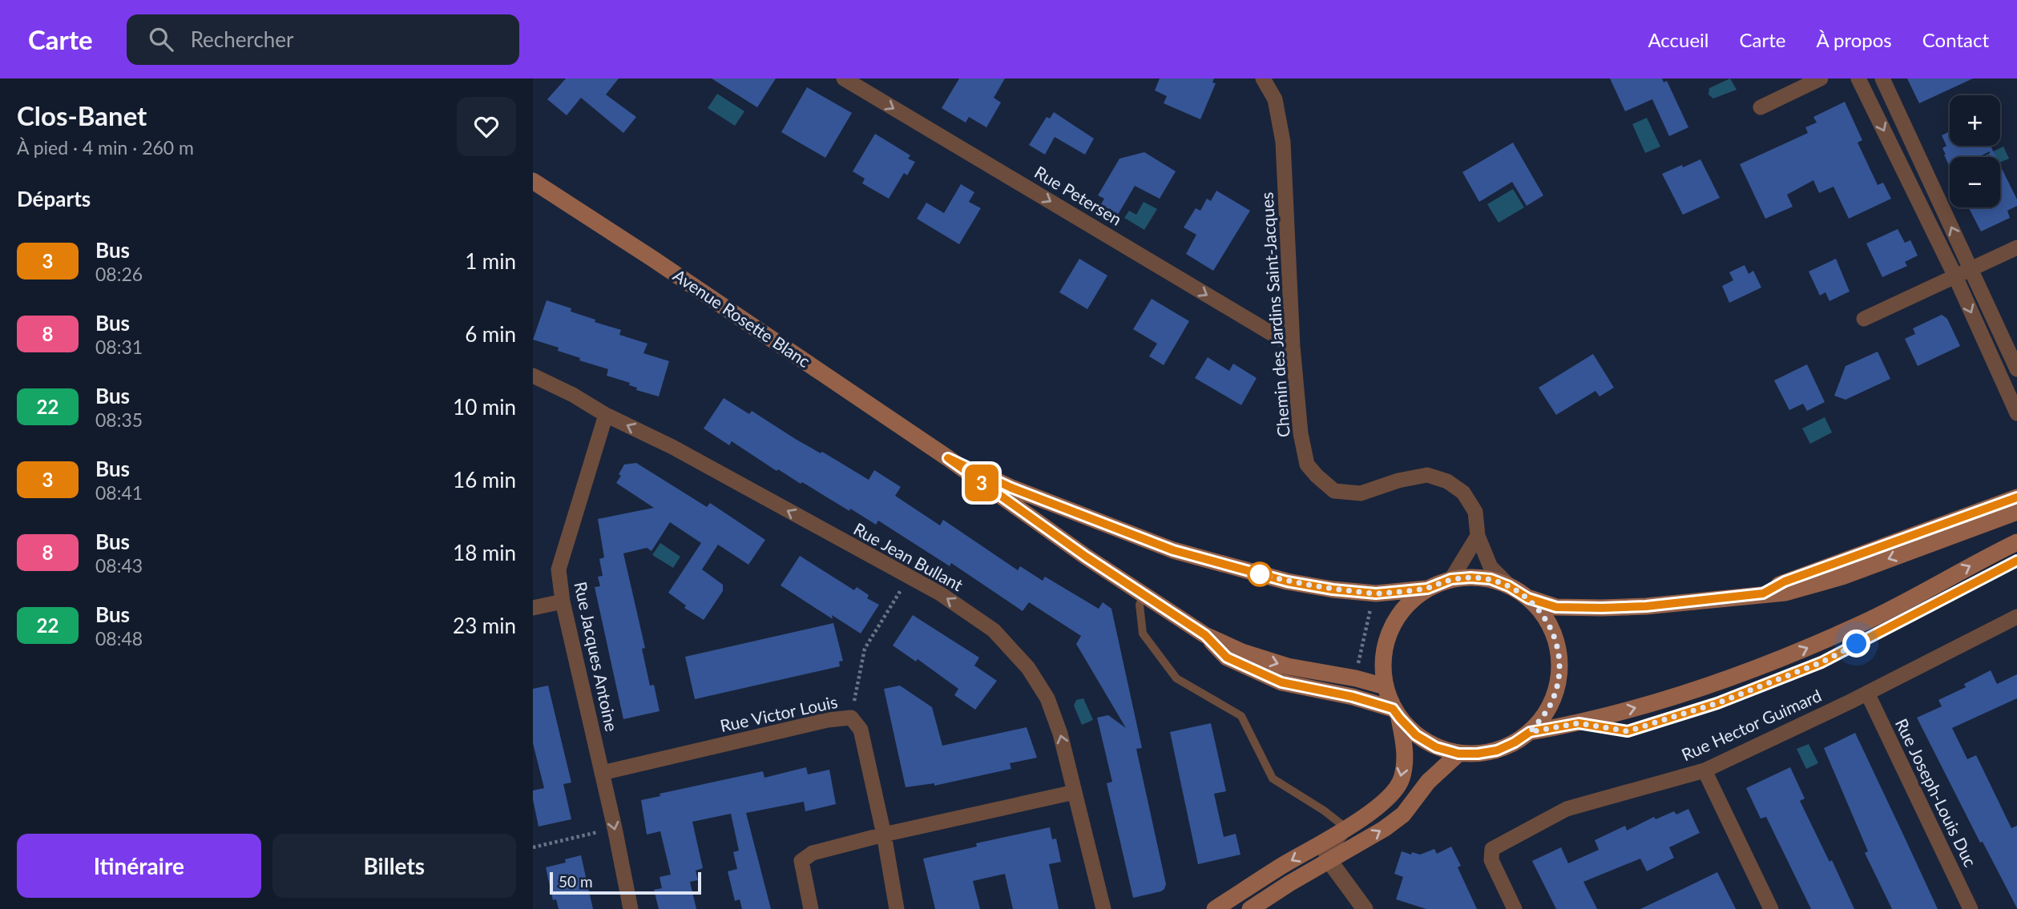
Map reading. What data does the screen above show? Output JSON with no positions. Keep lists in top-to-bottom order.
{
  "streets": {
    "main road": ["Avenue Rosette Blanc"],
    "street": [
      "Rue Petersen",
      "Chemin des Jardins Saint-Jacques",
      "Rue Jean Bullant",
      "Rue Jacques Antoine",
      "Rue Victor Louis",
      "Rue Hector Guimard",
      "Rue Joseph-Louis Duc"
    ]
  },
  "crossings": [
    ["Rue Petersen", "Chemin des Jardins Saint-Jacques"],
    ["Chemin des Jardins Saint-Jacques", "Avenue Rosette Blanc"],
    ["Rue Jean Bullant", "Rue Jacques Antoine"],
    ["Rue Jacques Antoine", "Rue Victor Louis"],
    ["Rue Hector Guimard", "Rue Joseph-Louis Duc"]
  ],
  "one_way": ["Rue Petersen", "Rue Jean Bullant"],
  "lines": ["bus line 3"],
  "scale_bar": "50 m",
  "page": {
    "header": "Carte",
    "search": "Rechercher",
    "nav": [
      "Accueil",
      "Carte",
      "À propos",
      "Contact"
    ],
    "heading": [
      ["Clos-Banet", "À pied · 4 min · 260 m"],
      "Départs"
    ],
    "on_map": "3",
    "map_buttons": ["+", "−"],
    "list": [
      {
        "mark": "3",
        "name": "Bus",
        "note": "08:26",
        "value": "1 min"
      },
      {
        "mark": "8",
        "name": "Bus",
        "note": "08:31",
        "value": "6 min"
      },
      {
        "mark": "22",
        "name": "Bus",
        "note": "08:35",
        "value": "10 min"
      },
      {
        "mark": "3",
        "name": "Bus",
        "note": "08:41",
        "value": "16 min"
      },
      {
        "mark": "8",
        "name": "Bus",
        "note": "08:43",
        "value": "18 min"
      },
      {
        "mark": "22",
        "name": "Bus",
        "note": "08:48",
        "value": "23 min"
      }
    ],
    "buttons": ["Itinéraire", "Billets"],
    "scale": "50 m"
  }
}
